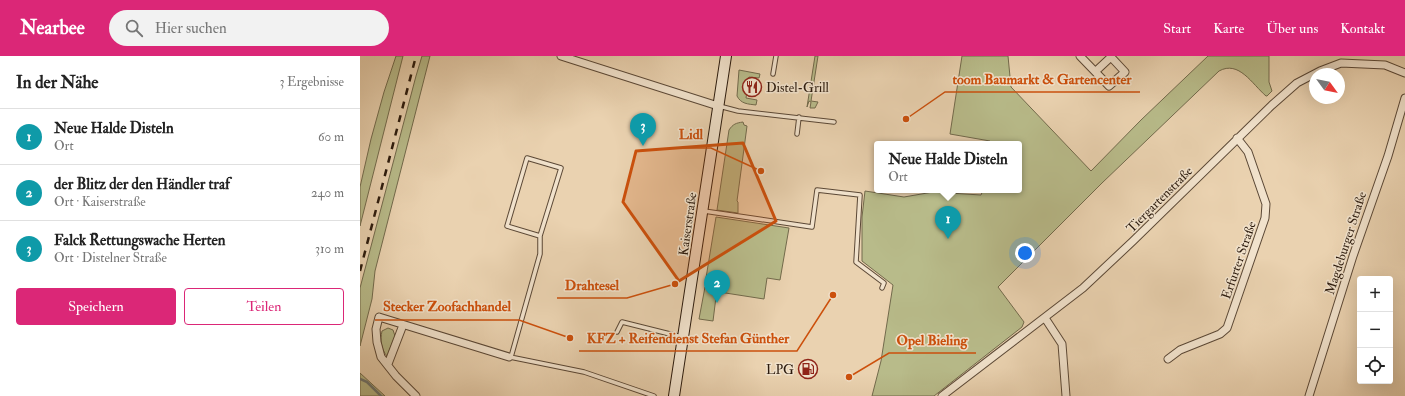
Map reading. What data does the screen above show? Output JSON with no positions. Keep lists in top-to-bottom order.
{
  "streets": {
    "main road": ["Kaiserstraße"],
    "street": ["Tiergartenstraße", "Magdeburger Straße", "Erfurter Straße"]
  },
  "crossings": [
    ["Tiergartenstraße", "Erfurter Straße"]
  ],
  "places": {
    "restaurant": ["Distel-Grill"],
    "other": [
      "toom Baumarkt & Gartencenter",
      "Lidl",
      "Drahtesel",
      "KFZ + Reifendienst Stefan Günther",
      "Stecker Zoofachhandel",
      "Opel Bieling"
    ],
    "fuel station": ["LPG"]
  },
  "north": "bottom right",
  "page": {
    "header": "Nearbee",
    "search": "Hier suchen",
    "nav": [
      "Start",
      "Karte",
      "Über uns",
      "Kontakt"
    ],
    "heading": ["In der Nähe", "3 Ergebnisse"],
    "list": [
      {
        "mark": "1",
        "name": "Neue Halde Disteln",
        "note": "Ort",
        "value": "60 m"
      },
      {
        "mark": "2",
        "name": "der Blitz der den Händler traf",
        "note": "Ort · Kaiserstraße",
        "value": "240 m"
      },
      {
        "mark": "3",
        "name": "Falck Rettungswache Herten",
        "note": "Ort · Distelner Straße",
        "value": "310 m"
      }
    ],
    "pins": ["3", "1", "2"],
    "popup": ["Neue Halde Disteln", "Ort"],
    "buttons": ["Speichern", "Teilen"],
    "map_buttons": ["+", "−"]
  }
}
